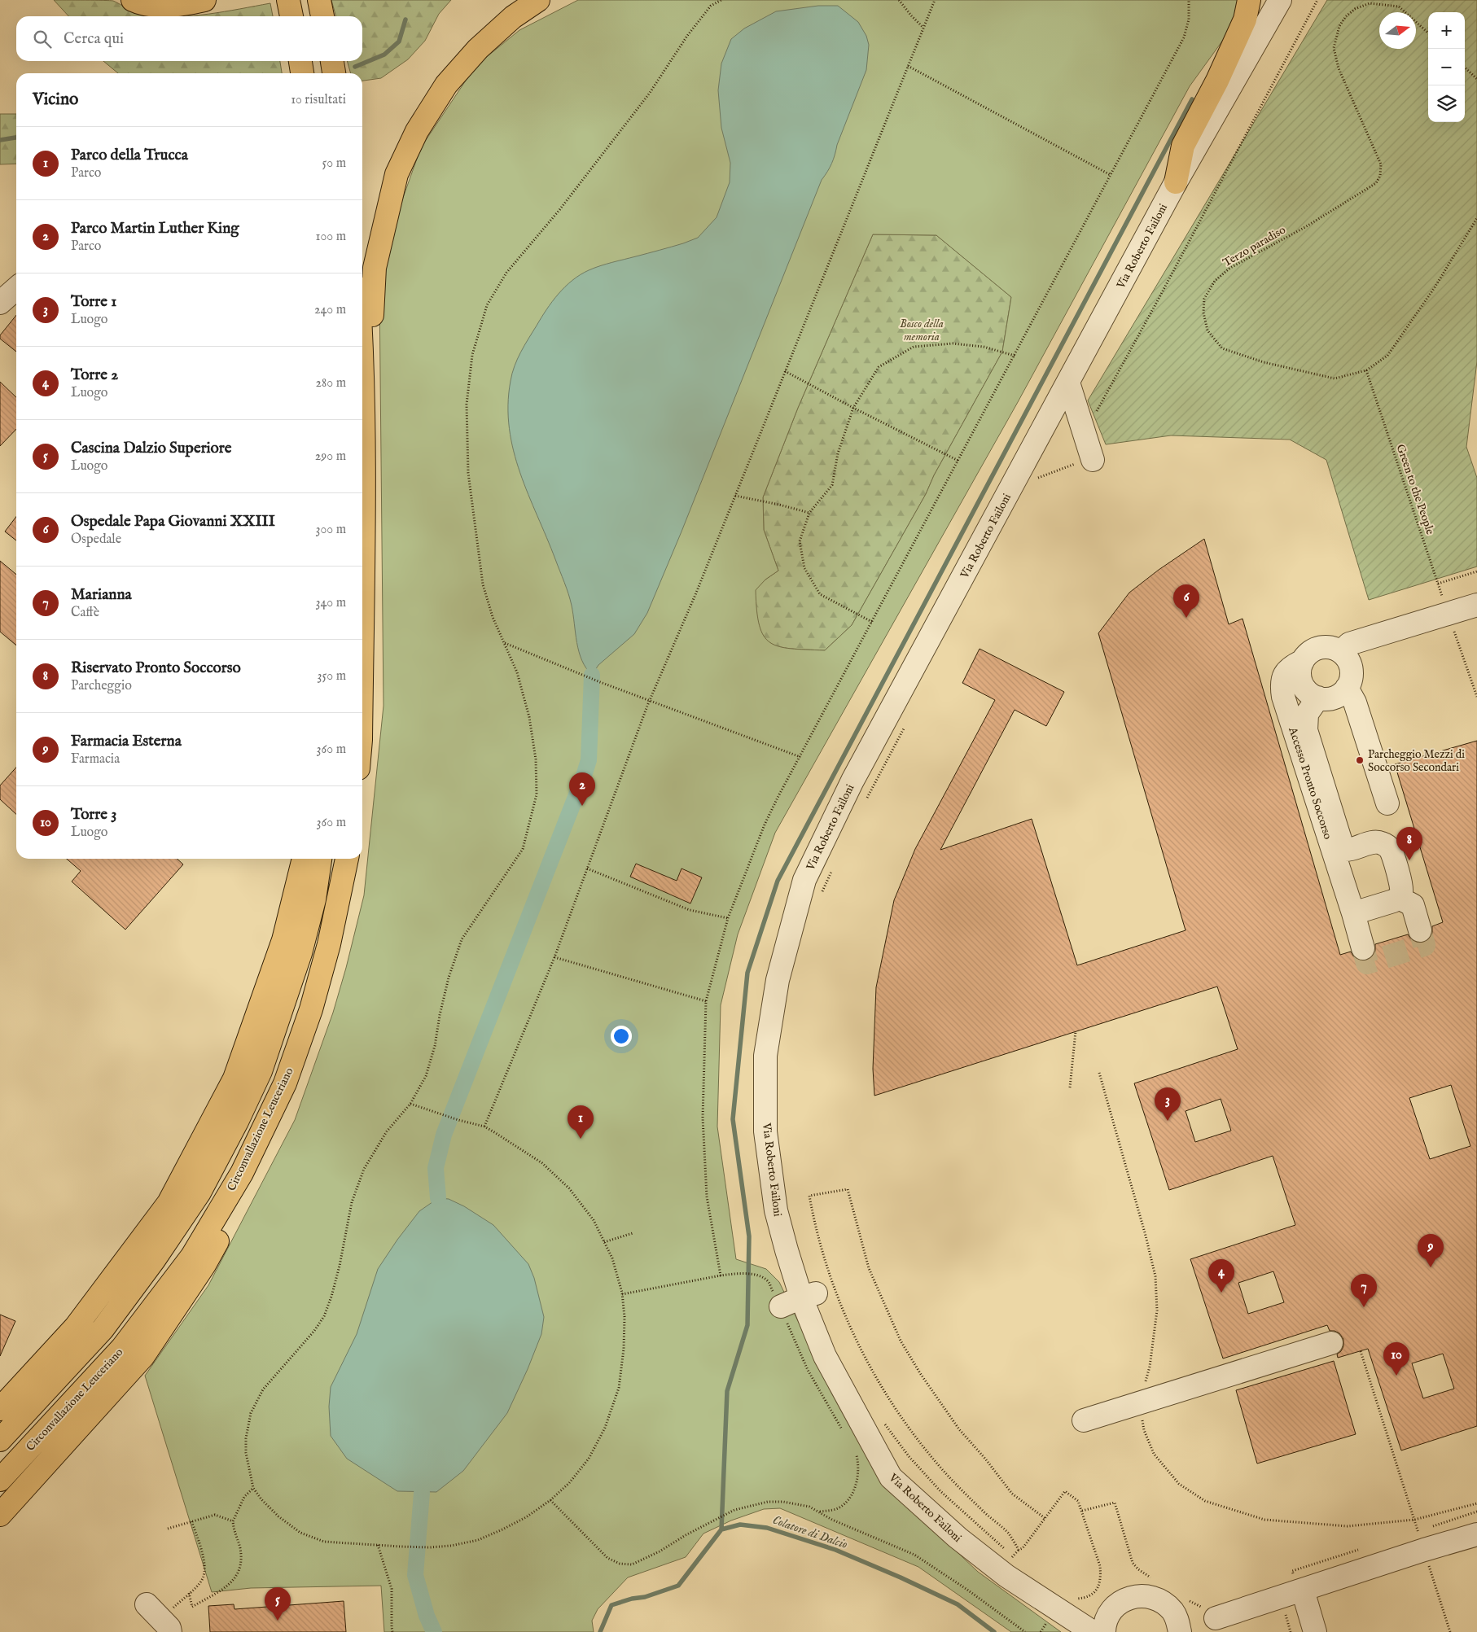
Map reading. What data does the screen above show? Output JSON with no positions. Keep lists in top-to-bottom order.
{
  "streets": {
    "highway": ["Circonvallazione Leuceriano"],
    "street": ["Via Roberto Failoni", "Accesso Pronto Soccorso"],
    "path": ["Terzo paradiso", "Green to the People"]
  },
  "crossings": [
    ["Terzo paradiso", "Green to the People"]
  ],
  "water": ["Colatore di Dalcio"],
  "parks": ["Bosco della memoria"],
  "places": ["Parcheggio Mezzi di Soccorso Secondari"],
  "north": "right",
  "page": {
    "map_buttons": ["+", "−"],
    "search": "Cerca qui",
    "heading": ["Vicino", "10 risultati"],
    "list": [
      {
        "mark": "1",
        "name": "Parco della Trucca",
        "note": "Parco",
        "value": "50 m"
      },
      {
        "mark": "2",
        "name": "Parco Martin Luther King",
        "note": "Parco",
        "value": "100 m"
      },
      {
        "mark": "3",
        "name": "Torre 1",
        "note": "Luogo",
        "value": "240 m"
      },
      {
        "mark": "4",
        "name": "Torre 2",
        "note": "Luogo",
        "value": "280 m"
      },
      {
        "mark": "5",
        "name": "Cascina Dalzio Superiore",
        "note": "Luogo",
        "value": "290 m"
      },
      {
        "mark": "6",
        "name": "Ospedale Papa Giovanni XXIII",
        "note": "Ospedale",
        "value": "300 m"
      },
      {
        "mark": "7",
        "name": "Marianna",
        "note": "Caffè",
        "value": "340 m"
      },
      {
        "mark": "8",
        "name": "Riservato Pronto Soccorso",
        "note": "Parcheggio",
        "value": "350 m"
      },
      {
        "mark": "9",
        "name": "Farmacia Esterna",
        "note": "Farmacia",
        "value": "360 m"
      },
      {
        "mark": "10",
        "name": "Torre 3",
        "note": "Luogo",
        "value": "360 m"
      }
    ],
    "pins": [
      "6",
      "2",
      "8",
      "3",
      "1",
      "9",
      "4",
      "7",
      "10",
      "5"
    ]
  }
}
